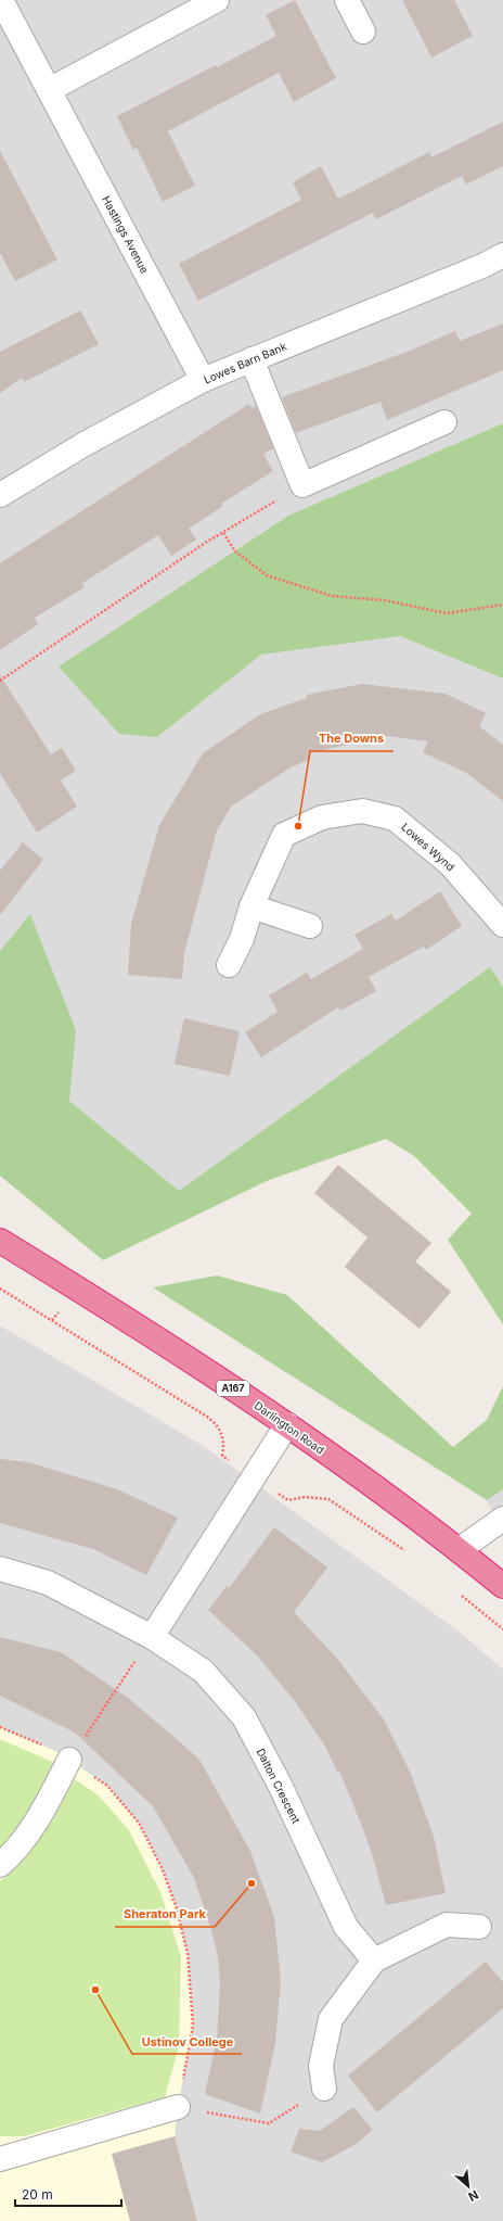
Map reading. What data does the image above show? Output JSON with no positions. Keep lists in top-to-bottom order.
{
  "streets": {
    "highway": ["A167", "Darlington Road"],
    "street": [
      "Hastings Avenue",
      "Lowes Barn Bank",
      "Lowes Wynd",
      "Dalton Crescent"
    ]
  },
  "crossings": [
    ["Hastings Avenue", "Lowes Barn Bank"]
  ],
  "places": ["The Downs", "Sheraton Park", "Ustinov College"],
  "scale_bar": "20 m",
  "north": "bottom right"
}
